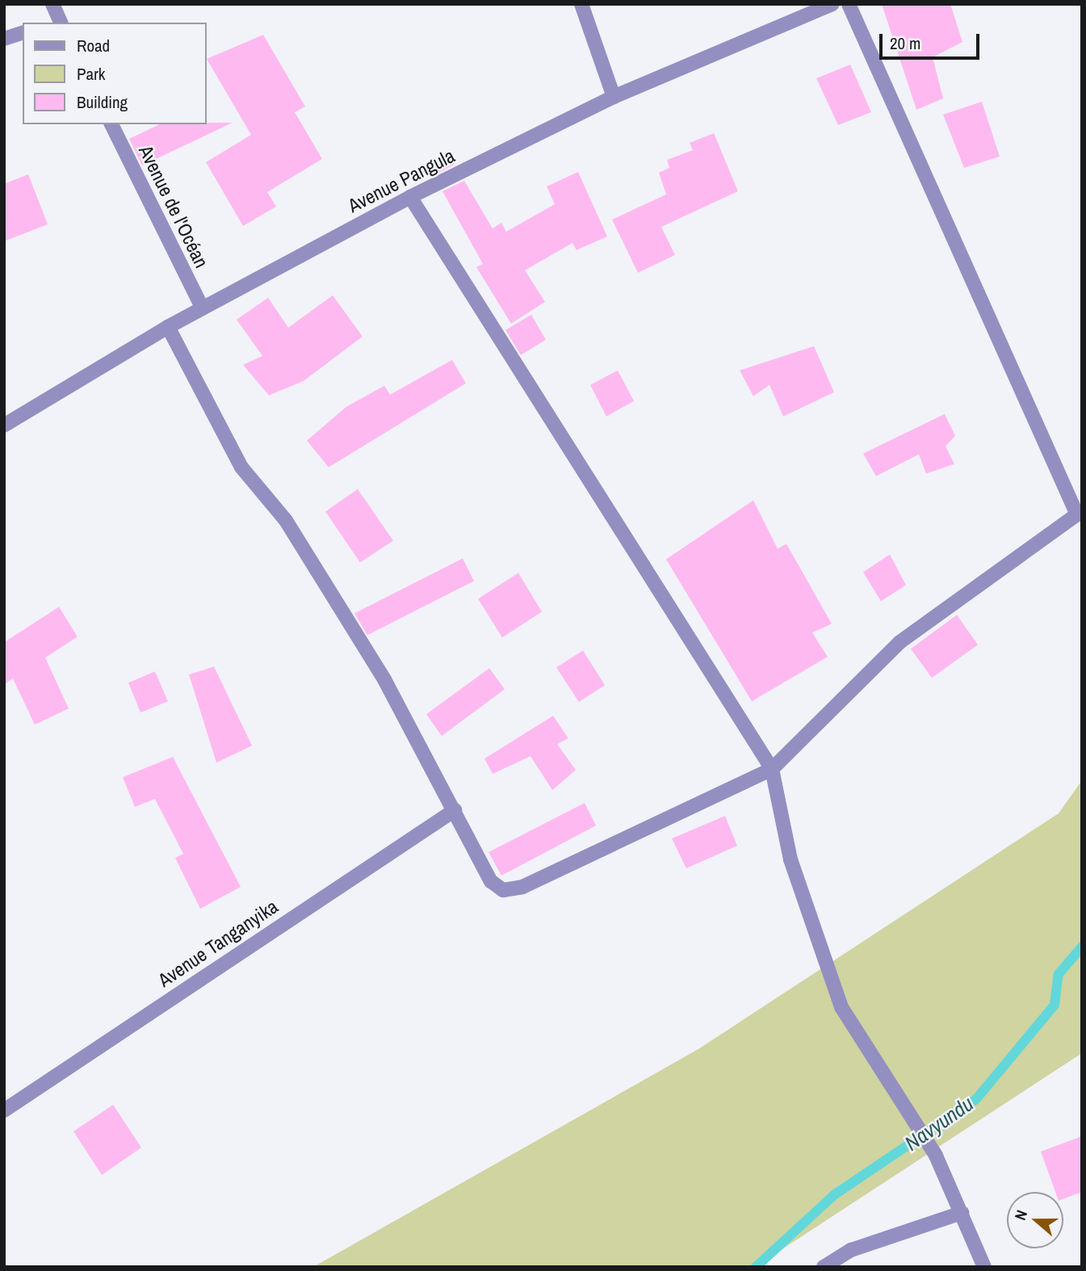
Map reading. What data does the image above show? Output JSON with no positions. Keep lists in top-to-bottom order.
{
  "streets": {
    "street": ["Avenue Pangula", "Avenue de l'Océan", "Avenue Tanganyika"]
  },
  "crossings": [
    ["Avenue Pangula", "Avenue de l'Océan"]
  ],
  "water": ["Navyundu"],
  "legend": ["Road", "Park", "Building"],
  "scale_bar": "20 m",
  "north": "left"
}
